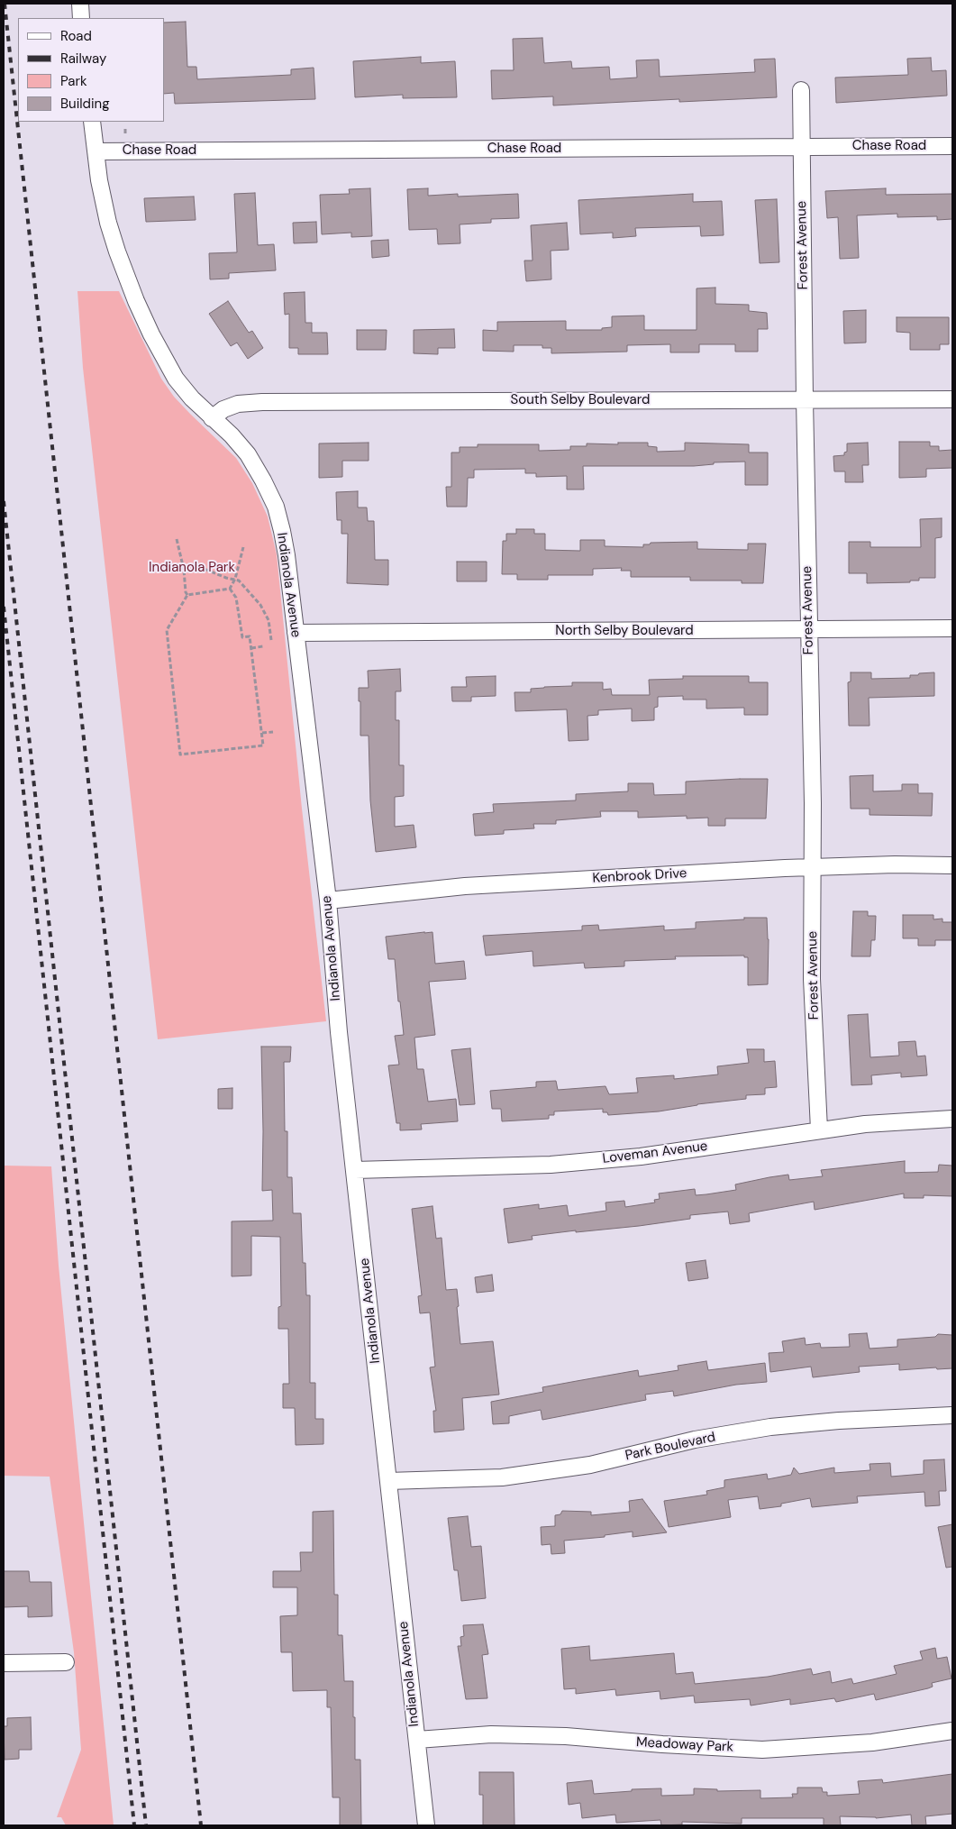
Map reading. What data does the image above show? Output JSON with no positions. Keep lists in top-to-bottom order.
{
  "streets": {
    "street": [
      "Chase Road",
      "Forest Avenue",
      "South Selby Boulevard",
      "Indianola Avenue",
      "North Selby Boulevard",
      "Kenbrook Drive",
      "Loveman Avenue",
      "Park Boulevard",
      "Meadoway Park"
    ]
  },
  "crossings": [
    ["Chase Road", "Forest Avenue"],
    ["Chase Road", "Indianola Avenue"],
    ["Forest Avenue", "South Selby Boulevard"],
    ["Forest Avenue", "North Selby Boulevard"],
    ["Forest Avenue", "Kenbrook Drive"],
    ["Forest Avenue", "Loveman Avenue"],
    ["South Selby Boulevard", "Indianola Avenue"],
    ["Indianola Avenue", "North Selby Boulevard"],
    ["Indianola Avenue", "Kenbrook Drive"],
    ["Indianola Avenue", "Loveman Avenue"],
    ["Indianola Avenue", "Park Boulevard"],
    ["Indianola Avenue", "Meadoway Park"]
  ],
  "parks": ["Indianola Park"],
  "legend": [
    "Road",
    "Railway",
    "Park",
    "Building"
  ]
}
